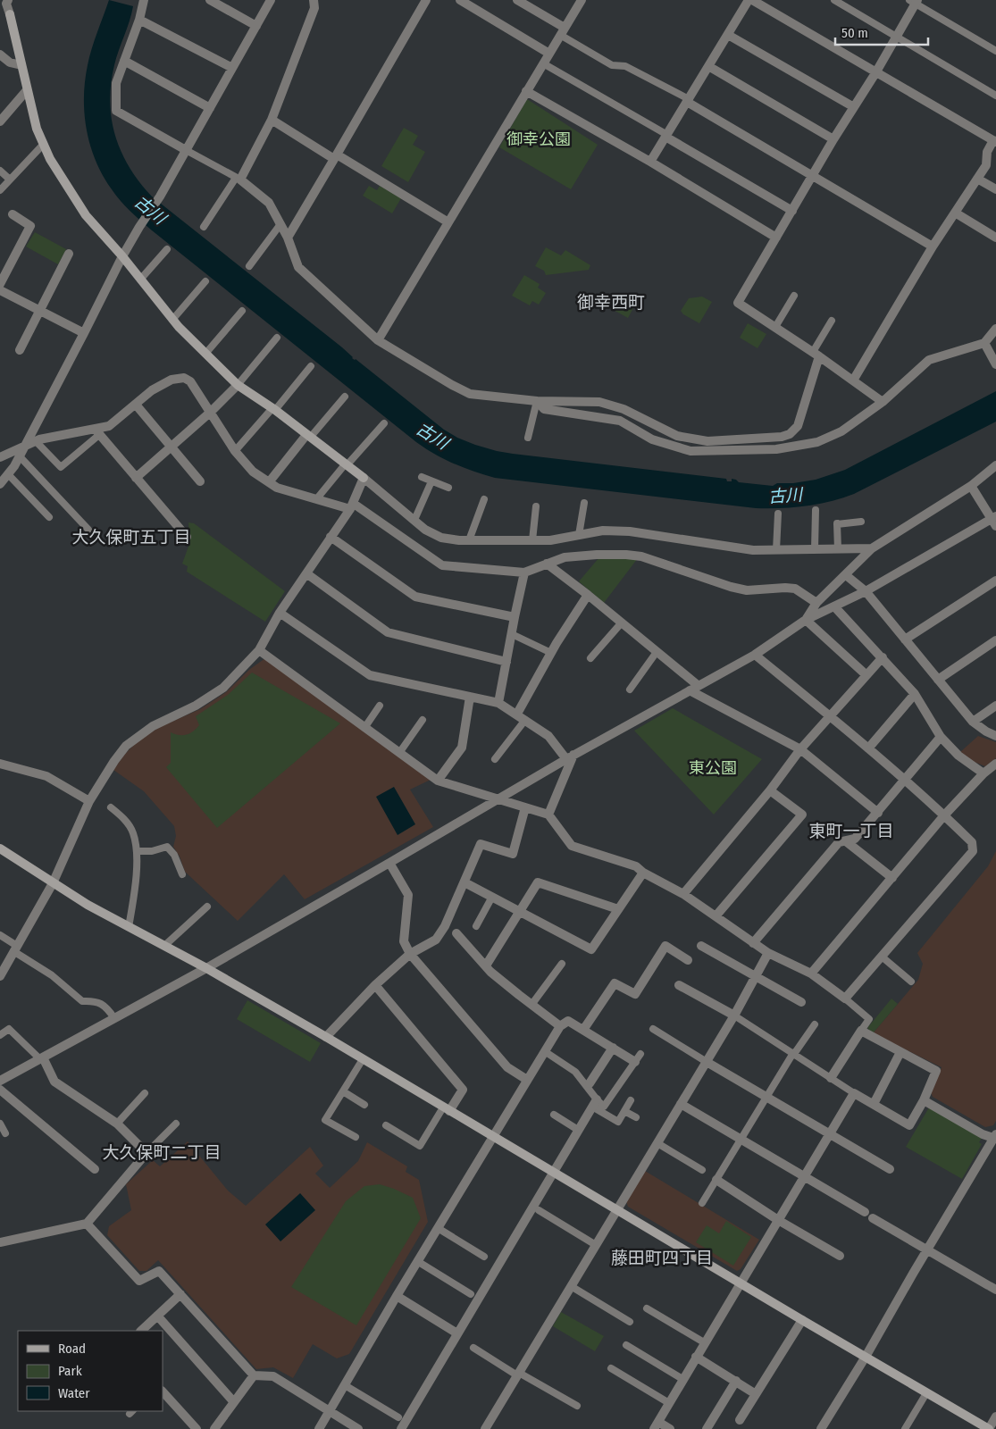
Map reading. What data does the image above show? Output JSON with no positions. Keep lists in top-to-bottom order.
{
  "districts": [
    "御幸西町",
    "大久保町五丁目",
    "東町一丁目",
    "大久保町二丁目",
    "藤田町四丁目"
  ],
  "water": ["古川"],
  "parks": ["御幸公園", "東公園"],
  "legend": ["Road", "Park", "Water"],
  "scale_bar": "50 m"
}
